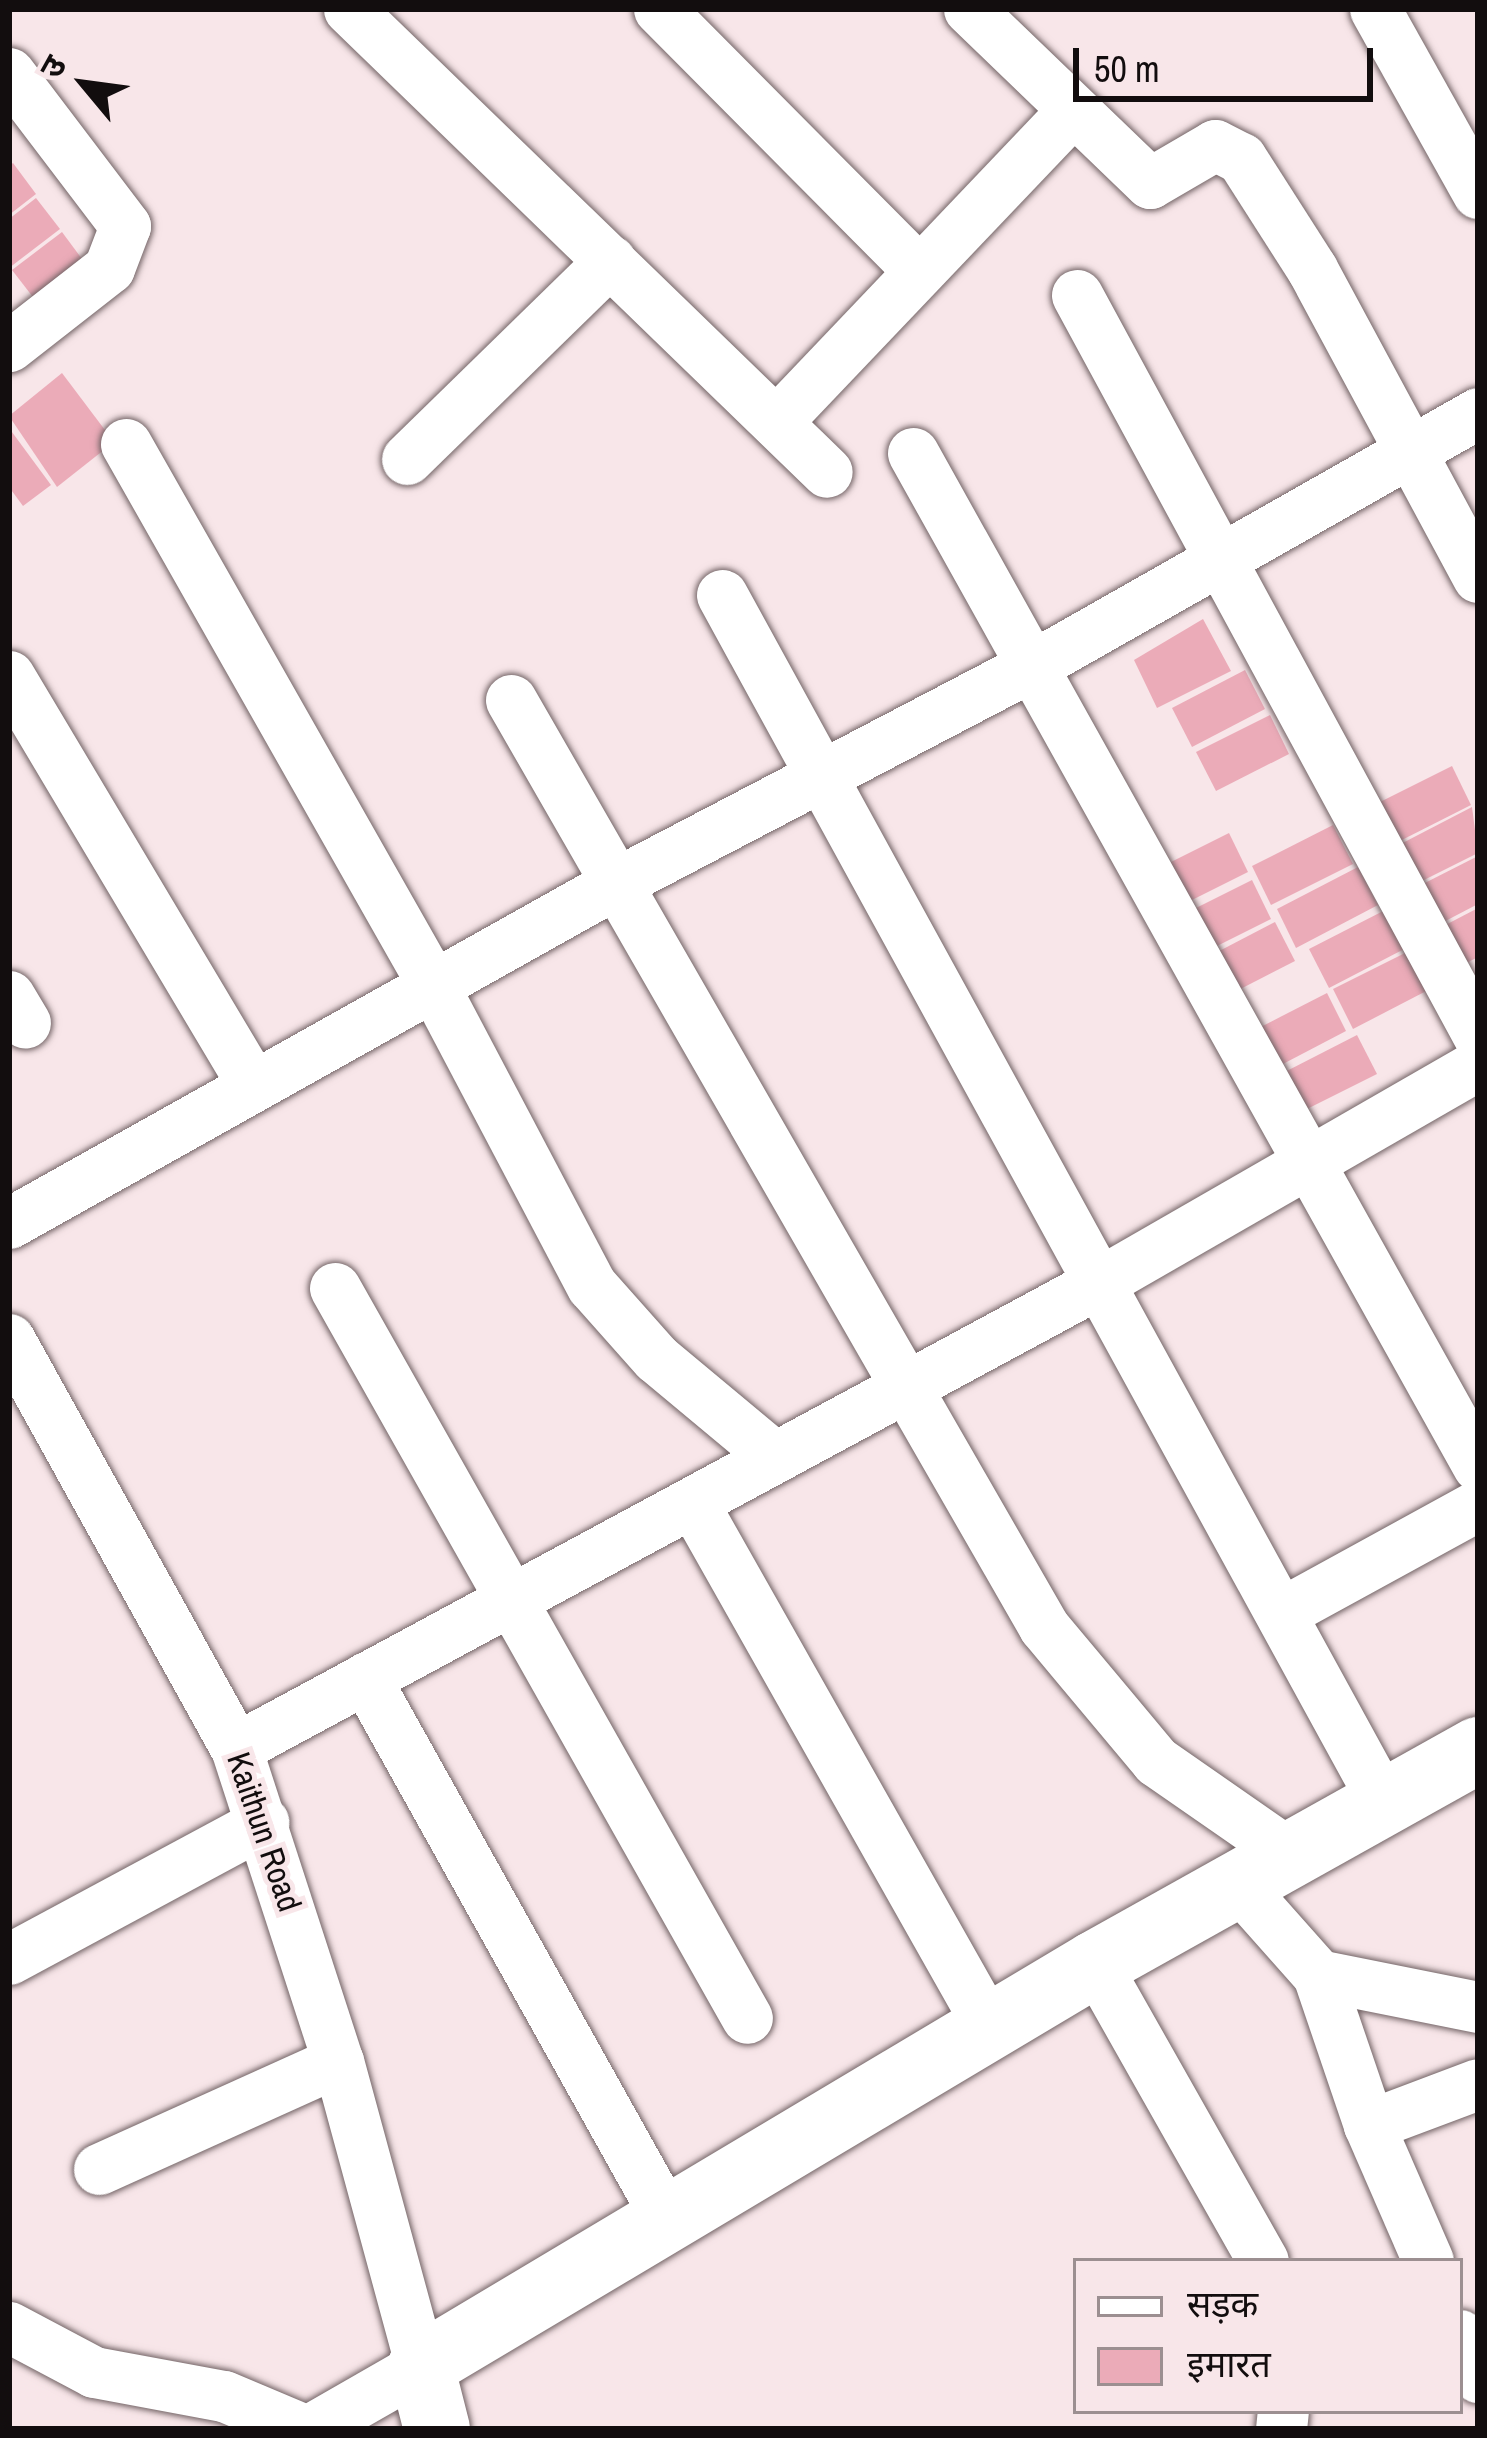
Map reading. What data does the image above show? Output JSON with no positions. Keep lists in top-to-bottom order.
{
  "streets": {
    "street": ["Kaithun Road"]
  },
  "legend": ["सड़क", "इमारत"],
  "scale_bar": "50 m",
  "north": "top left"
}
